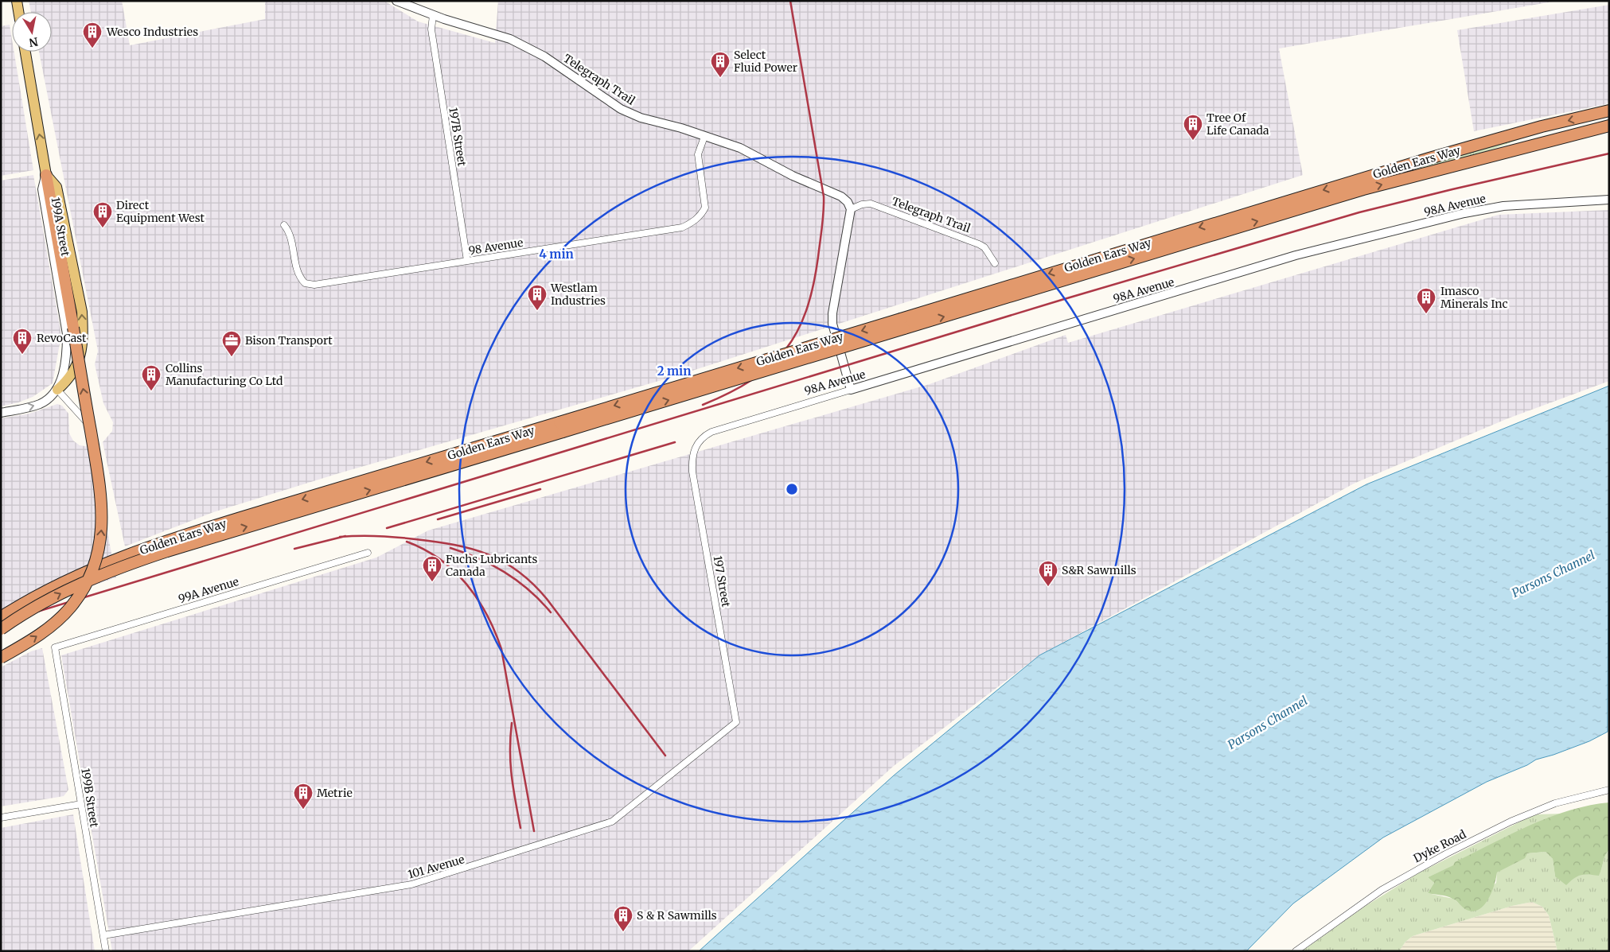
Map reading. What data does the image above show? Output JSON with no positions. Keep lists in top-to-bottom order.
{
  "streets": {
    "highway": ["Golden Ears Way"],
    "main road": ["199A Street"],
    "street": [
      "Telegraph Trail",
      "197B Street",
      "98A Avenue",
      "98 Avenue",
      "197 Street",
      "99A Avenue",
      "199B Street",
      "Dyke Road",
      "101 Avenue"
    ]
  },
  "crossings": [
    ["Telegraph Trail", "197B Street"],
    ["Telegraph Trail", "98 Avenue"],
    ["197B Street", "98 Avenue"],
    ["98A Avenue", "197 Street"],
    ["197 Street", "101 Avenue"],
    ["99A Avenue", "199B Street"],
    ["199B Street", "101 Avenue"]
  ],
  "one_way": ["199A Street"],
  "water": ["Parsons Channel"],
  "places": {
    "building": [
      "Wesco Industries",
      "Select Fluid Power",
      "Tree Of Life Canada",
      "Direct Equipment West",
      "Westlam Industries",
      "Imasco Minerals Inc",
      "RevoCast",
      "Collins Manufacturing Co Ltd",
      "Fuchs Lubricants Canada",
      "S&R Sawmills",
      "Metrie",
      "S & R Sawmills"
    ],
    "office": ["Bison Transport"]
  },
  "north": "bottom",
  "rings": ["4 min", "2 min"]
}
